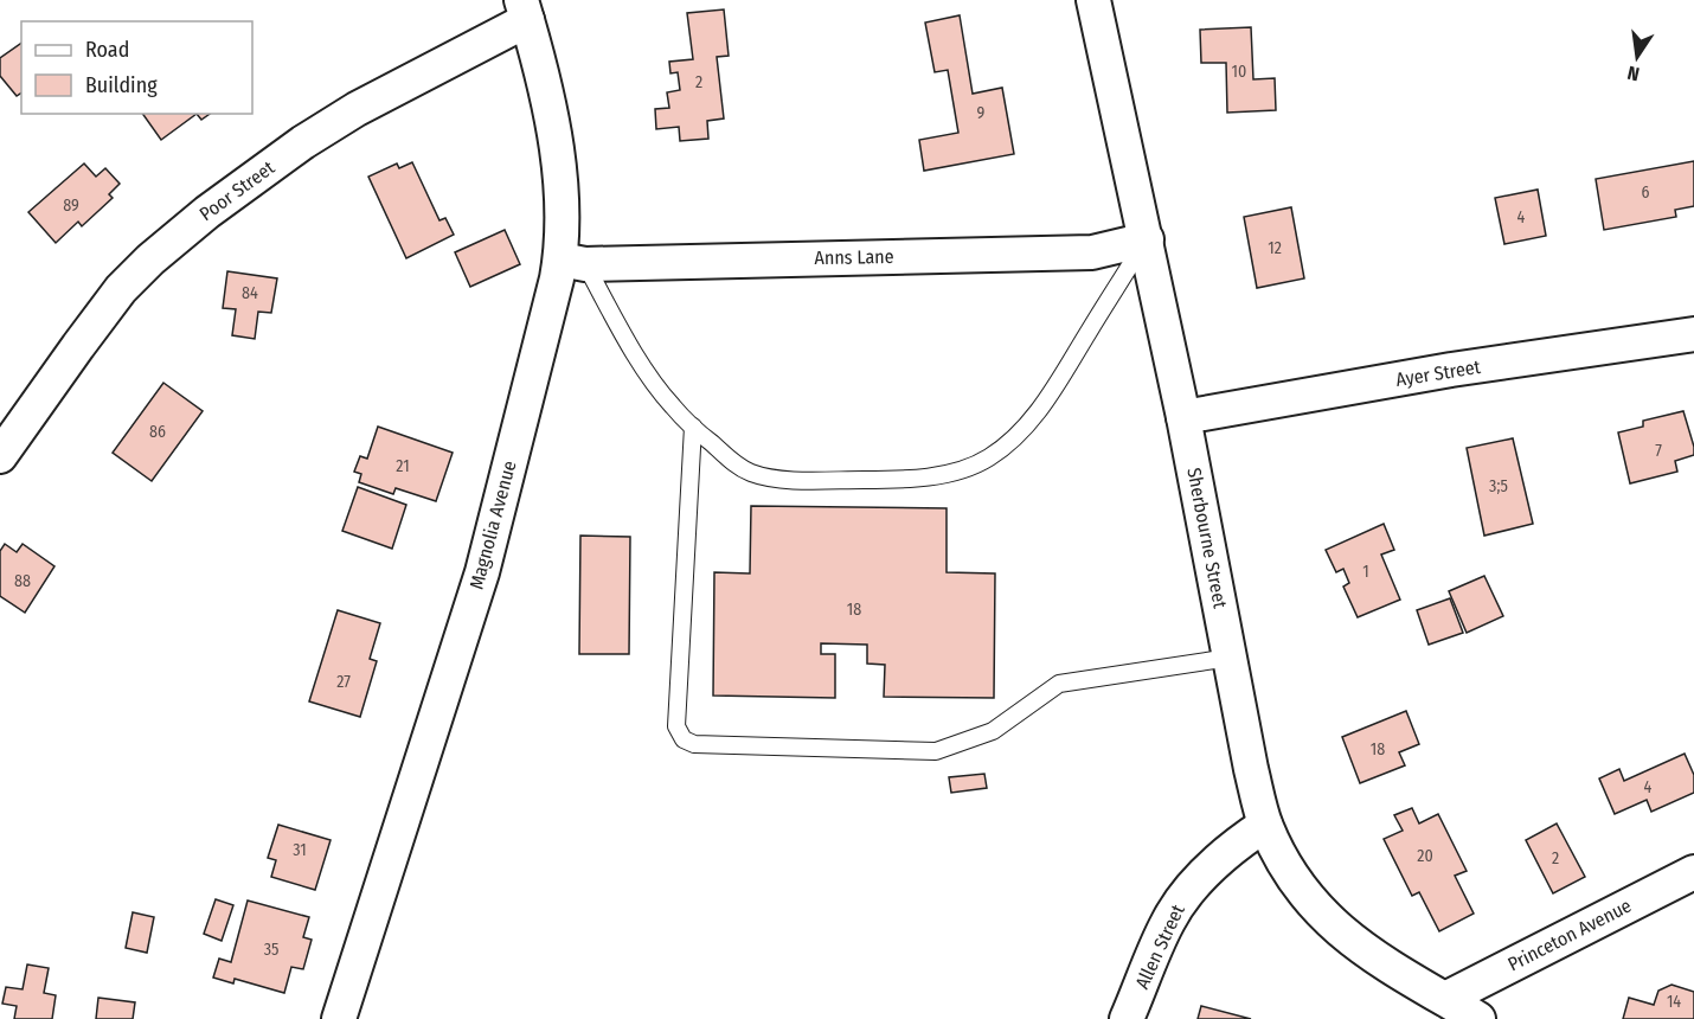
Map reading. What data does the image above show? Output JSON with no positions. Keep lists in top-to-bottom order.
{
  "streets": {
    "street": [
      "Poor Street",
      "Anns Lane",
      "Ayer Street",
      "Magnolia Avenue",
      "Sherbourne Street",
      "Princeton Avenue",
      "Allen Street"
    ]
  },
  "crossings": [
    ["Poor Street", "Magnolia Avenue"],
    ["Anns Lane", "Magnolia Avenue"],
    ["Anns Lane", "Sherbourne Street"],
    ["Ayer Street", "Sherbourne Street"],
    ["Sherbourne Street", "Princeton Avenue"],
    ["Sherbourne Street", "Allen Street"]
  ],
  "house_numbers": [
    "10",
    "2",
    "9",
    "6",
    "89",
    "4",
    "12",
    "84",
    "86",
    "7",
    "21",
    "3;5",
    "1",
    "88",
    "18",
    "27",
    "18",
    "4",
    "31",
    "20",
    "2",
    "35",
    "14"
  ],
  "legend": ["Road", "Building"],
  "north": "bottom"
}
